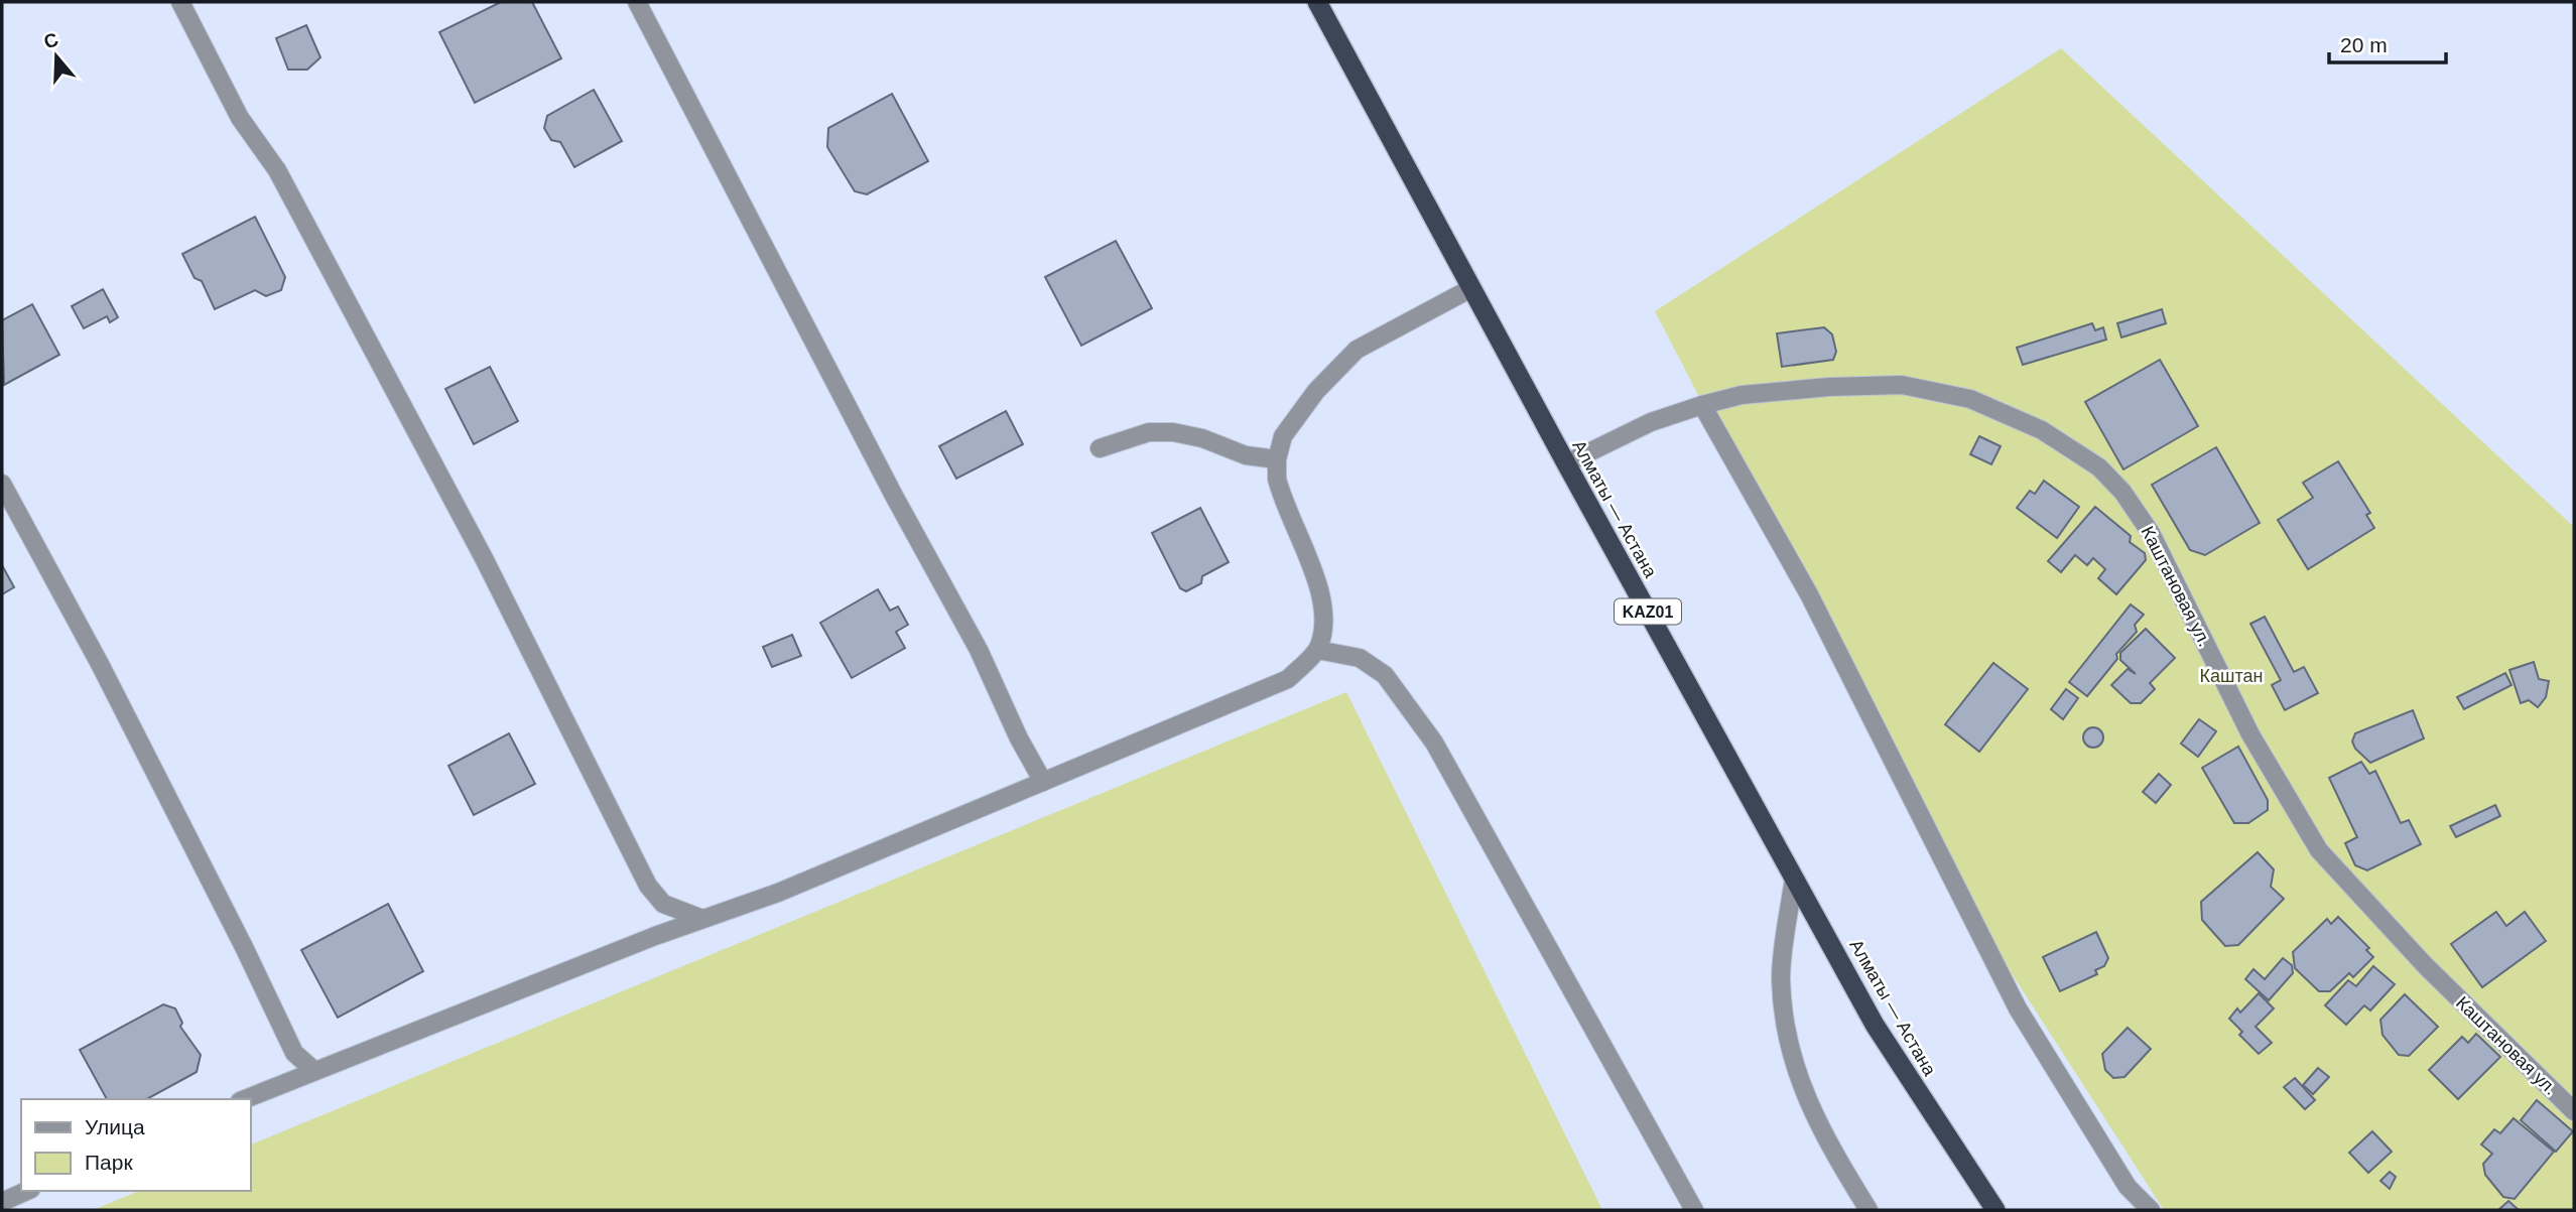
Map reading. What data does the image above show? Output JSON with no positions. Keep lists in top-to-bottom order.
{
  "streets": {
    "highway": ["Алматы — Астана", "KАZ01"],
    "street": ["Каштановая ул."]
  },
  "crossings": [
    ["Алматы — Астана", "Каштановая ул."]
  ],
  "parks": ["Каштан"],
  "legend": ["Улица", "Парк"],
  "scale_bar": "20 m",
  "north": "top"
}
